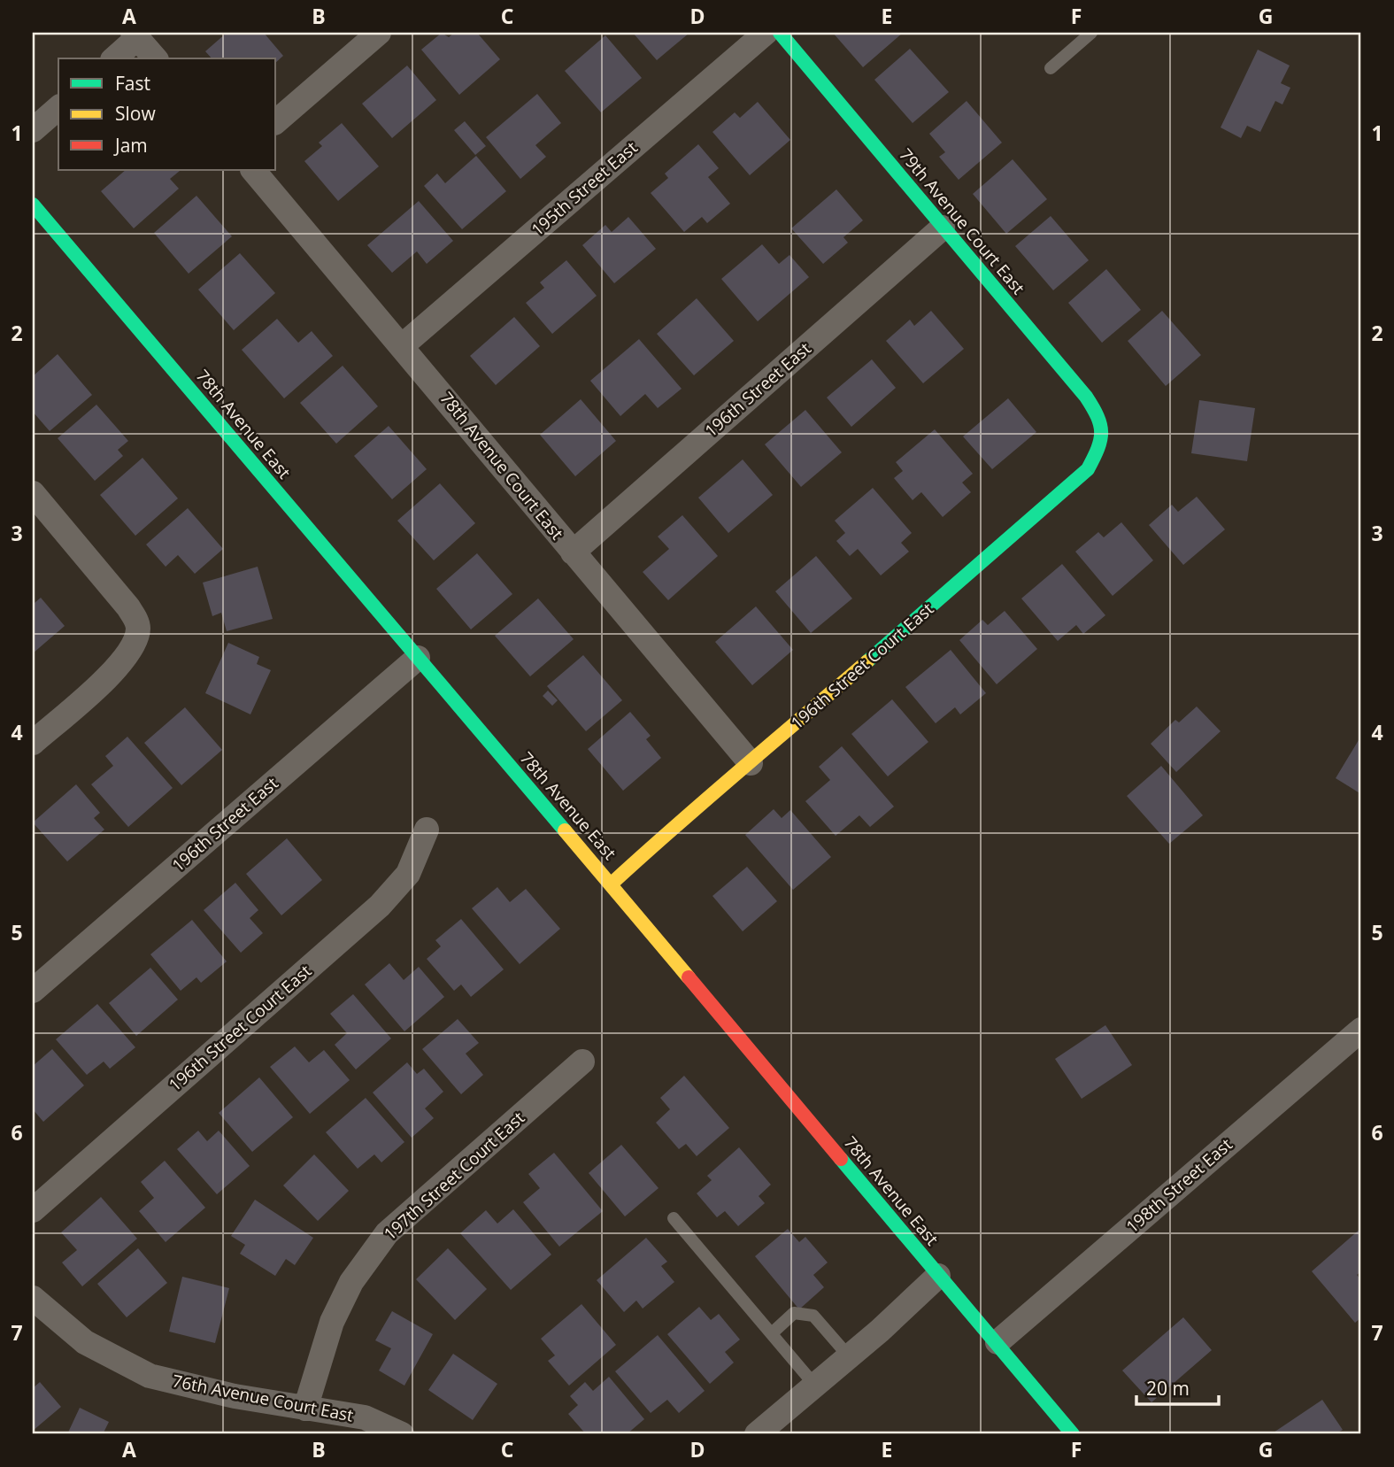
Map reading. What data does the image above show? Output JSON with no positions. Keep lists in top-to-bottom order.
{
  "streets": {
    "street": [
      "195th Street East",
      "79th Avenue Court East",
      "196th Street East",
      "78th Avenue East",
      "78th Avenue Court East",
      "196th Street Court East",
      "197th Street Court East",
      "198th Street East",
      "76th Avenue Court East"
    ]
  },
  "crossings": [
    ["195th Street East", "78th Avenue Court East"],
    ["79th Avenue Court East", "196th Street East"],
    ["79th Avenue Court East", "196th Street Court East"],
    ["196th Street East", "78th Avenue East"],
    ["196th Street East", "78th Avenue Court East"],
    ["78th Avenue East", "196th Street Court East"],
    ["78th Avenue East", "198th Street East"],
    ["78th Avenue Court East", "196th Street Court East"],
    ["197th Street Court East", "76th Avenue Court East"]
  ],
  "legend": ["Fast", "Slow", "Jam"],
  "scale_bar": "20 m",
  "grid": {
    "columns": [
      "A",
      "B",
      "C",
      "D",
      "E",
      "F",
      "G"
    ],
    "rows": [
      "1",
      "2",
      "3",
      "4",
      "5",
      "6",
      "7"
    ]
  }
}
